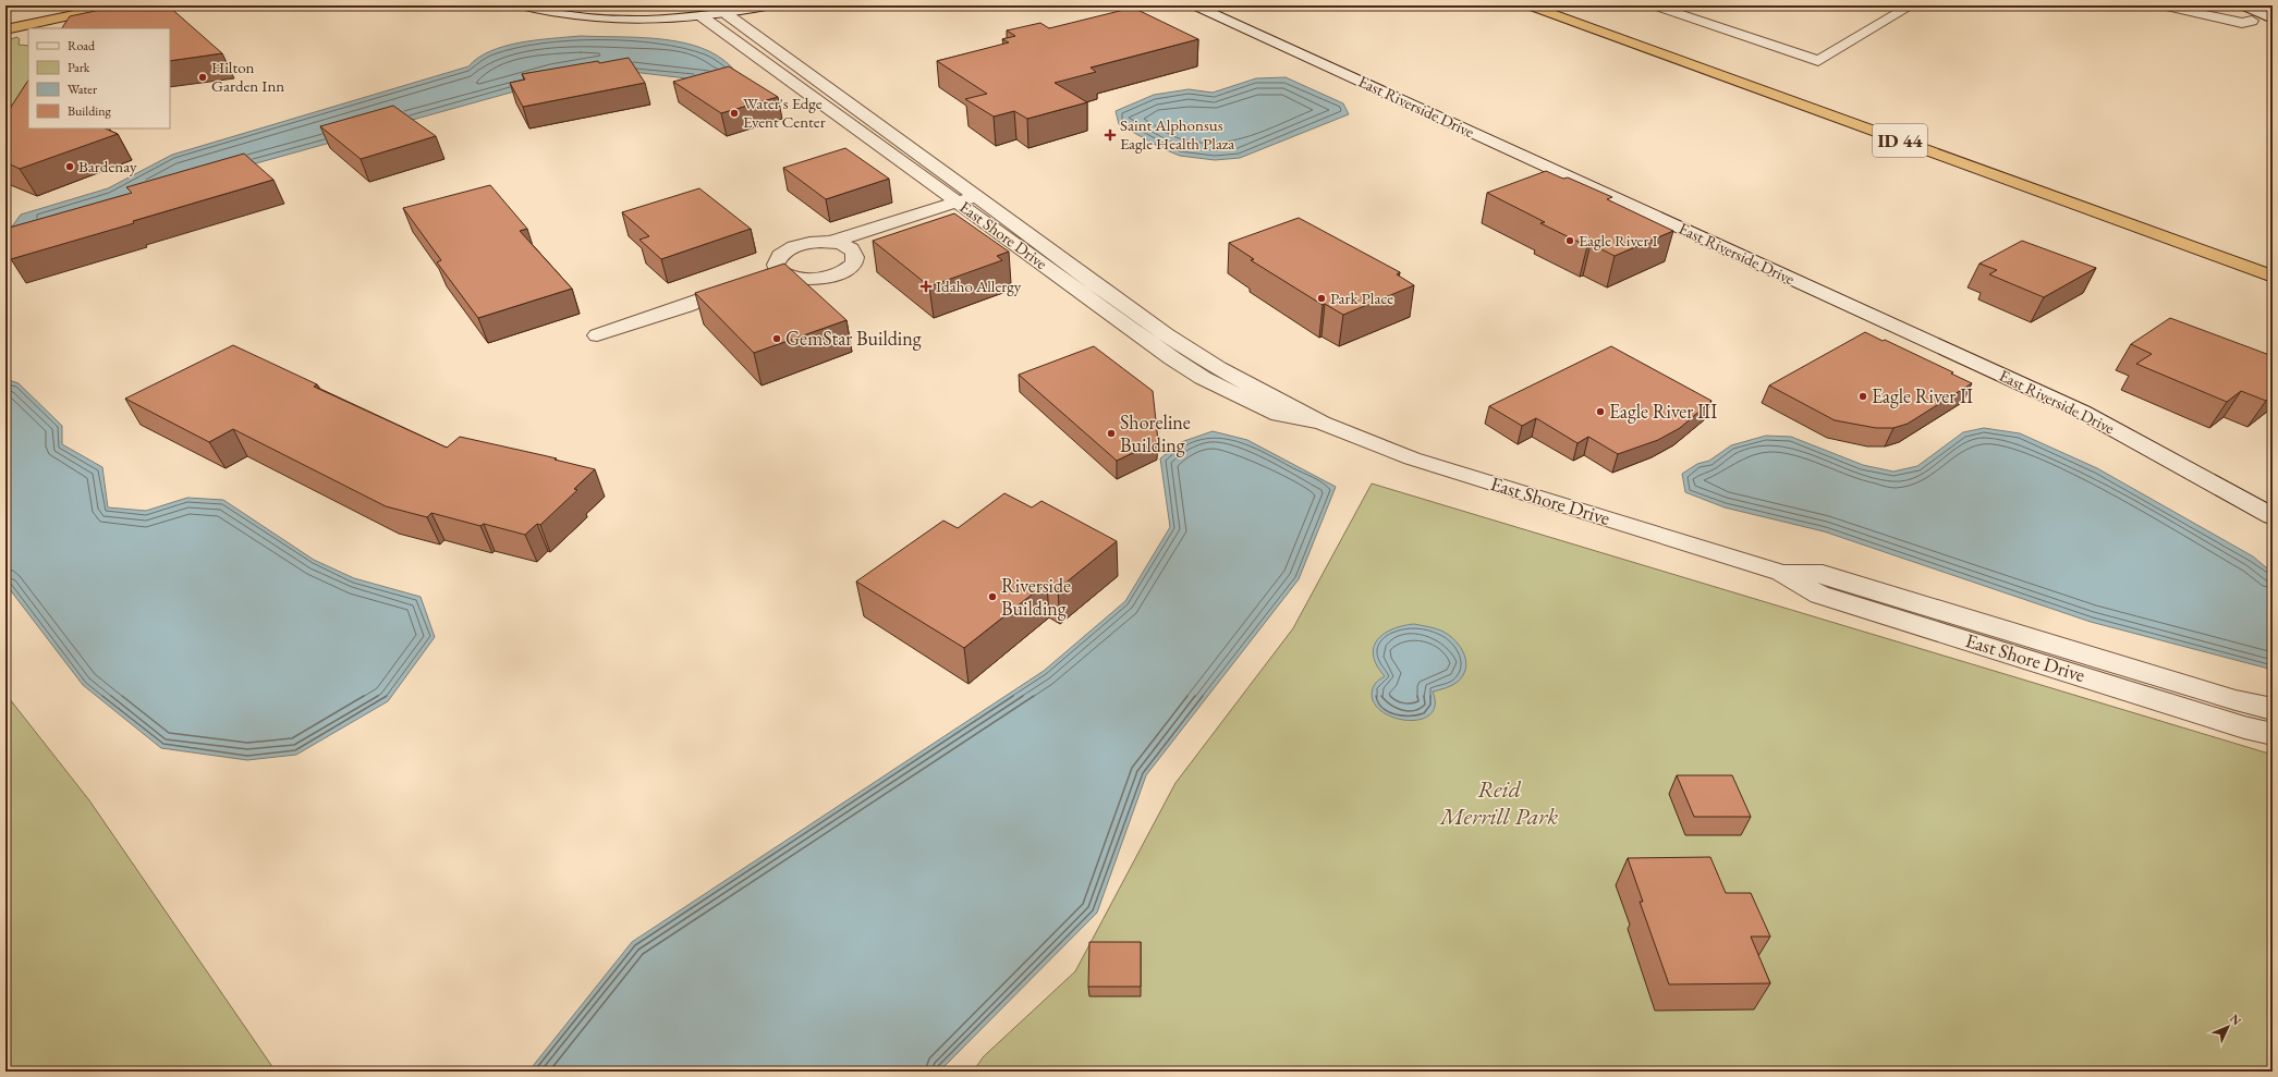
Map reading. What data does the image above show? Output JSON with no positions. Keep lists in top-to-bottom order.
{
  "streets": {
    "highway": ["ID 44"],
    "street": ["East Riverside Drive", "East Shore Drive"]
  },
  "parks": ["Reid Merrill Park"],
  "places": {
    "other": [
      "Hilton Garden Inn",
      "Water's Edge Event Center",
      "Bardenay",
      "Eagle River I",
      "Park Place",
      "GemStar Building",
      "Eagle River II",
      "Eagle River III",
      "Shoreline Building",
      "Riverside Building"
    ],
    "health": ["Saint Alphonsus Eagle Health Plaza", "Idaho Allergy"]
  },
  "legend": [
    "Road",
    "Park",
    "Water",
    "Building"
  ],
  "north": "top right"
}
